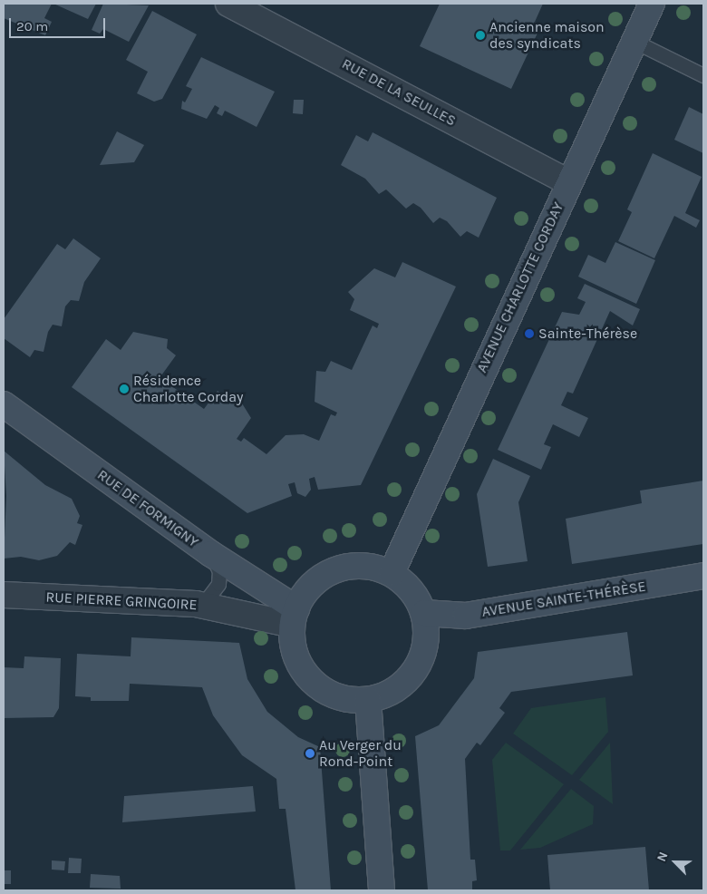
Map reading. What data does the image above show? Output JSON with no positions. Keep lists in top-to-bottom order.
{
  "streets": {
    "street": [
      "RUE DE LA SEULLES",
      "AVENUE CHARLOTTE CORDAY",
      "RUE DE FORMIGNY",
      "AVENUE SAINTE-THÉRÈSE",
      "RUE PIERRE GRINGOIRE"
    ]
  },
  "crossings": [
    ["RUE DE LA SEULLES", "AVENUE CHARLOTTE CORDAY"],
    ["AVENUE CHARLOTTE CORDAY", "RUE DE FORMIGNY"],
    ["AVENUE CHARLOTTE CORDAY", "AVENUE SAINTE-THÉRÈSE"],
    ["AVENUE CHARLOTTE CORDAY", "RUE PIERRE GRINGOIRE"],
    ["RUE DE FORMIGNY", "AVENUE SAINTE-THÉRÈSE"],
    ["RUE DE FORMIGNY", "RUE PIERRE GRINGOIRE"],
    ["AVENUE SAINTE-THÉRÈSE", "RUE PIERRE GRINGOIRE"]
  ],
  "places": [
    "Ancienne maison des syndicats",
    "Sainte-Thérèse",
    "Résidence Charlotte Corday",
    "Au Verger du Rond-Point"
  ],
  "scale_bar": "20 m",
  "north": "top left"
}
